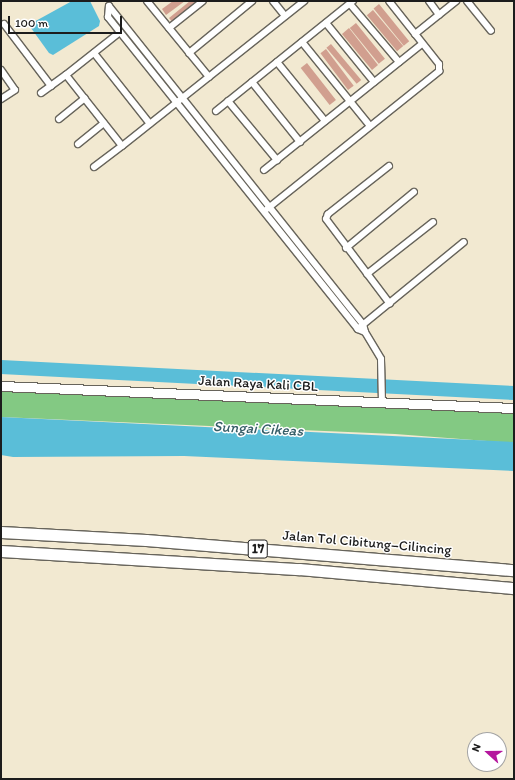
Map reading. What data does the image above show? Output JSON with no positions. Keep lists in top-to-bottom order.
{
  "streets": {
    "highway": ["Jalan Tol Cibitung–Cilincing", "17"],
    "main road": ["Jalan Raya Kali CBL"]
  },
  "water": ["Sungai Cikeas"],
  "scale_bar": "100 m",
  "north": "left"
}
